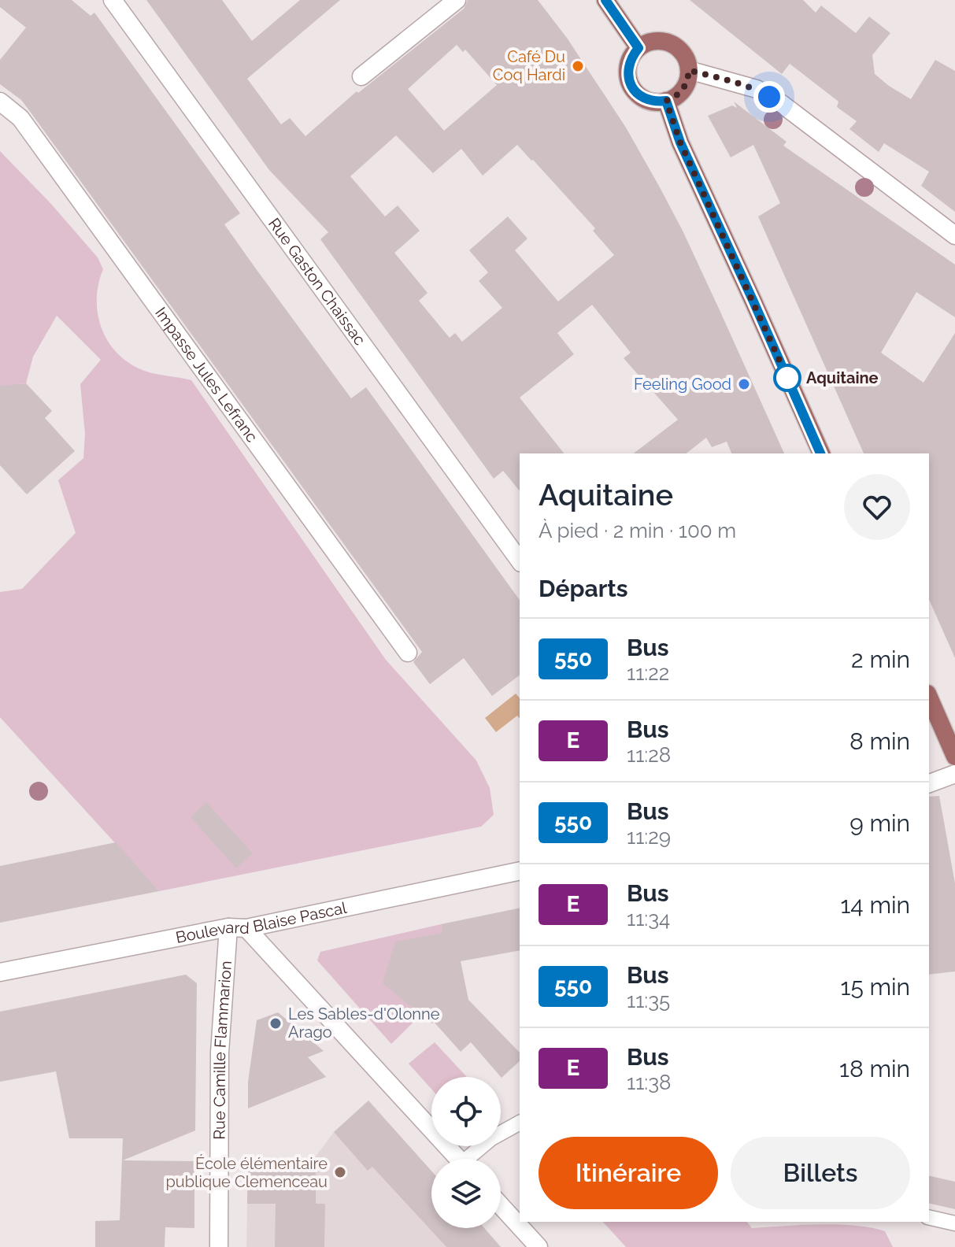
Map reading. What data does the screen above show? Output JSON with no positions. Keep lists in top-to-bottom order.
{
  "streets": {
    "street": [
      "Rue Gaston Chaissac",
      "Impasse Jules Lefranc",
      "Boulevard Blaise Pascal",
      "Rue Camille Flammarion"
    ]
  },
  "crossings": [
    ["Boulevard Blaise Pascal", "Rue Camille Flammarion"]
  ],
  "places": [
    "Café Du Coq Hardi",
    "Aquitaine",
    "Feeling Good",
    "Les Sables-d'Olonne Arago",
    "École élémentaire publique Clemenceau"
  ],
  "lines": ["bus line 550"],
  "page": {
    "heading": [
      ["Aquitaine", "À pied · 2 min · 100 m"],
      "Départs"
    ],
    "list": [
      {
        "mark": "550",
        "name": "Bus",
        "note": "11:22",
        "value": "2 min"
      },
      {
        "mark": "E",
        "name": "Bus",
        "note": "11:28",
        "value": "8 min"
      },
      {
        "mark": "550",
        "name": "Bus",
        "note": "11:29",
        "value": "9 min"
      },
      {
        "mark": "E",
        "name": "Bus",
        "note": "11:34",
        "value": "14 min"
      },
      {
        "mark": "550",
        "name": "Bus",
        "note": "11:35",
        "value": "15 min"
      },
      {
        "mark": "E",
        "name": "Bus",
        "note": "11:38",
        "value": "18 min"
      }
    ],
    "buttons": ["Itinéraire", "Billets"]
  }
}
